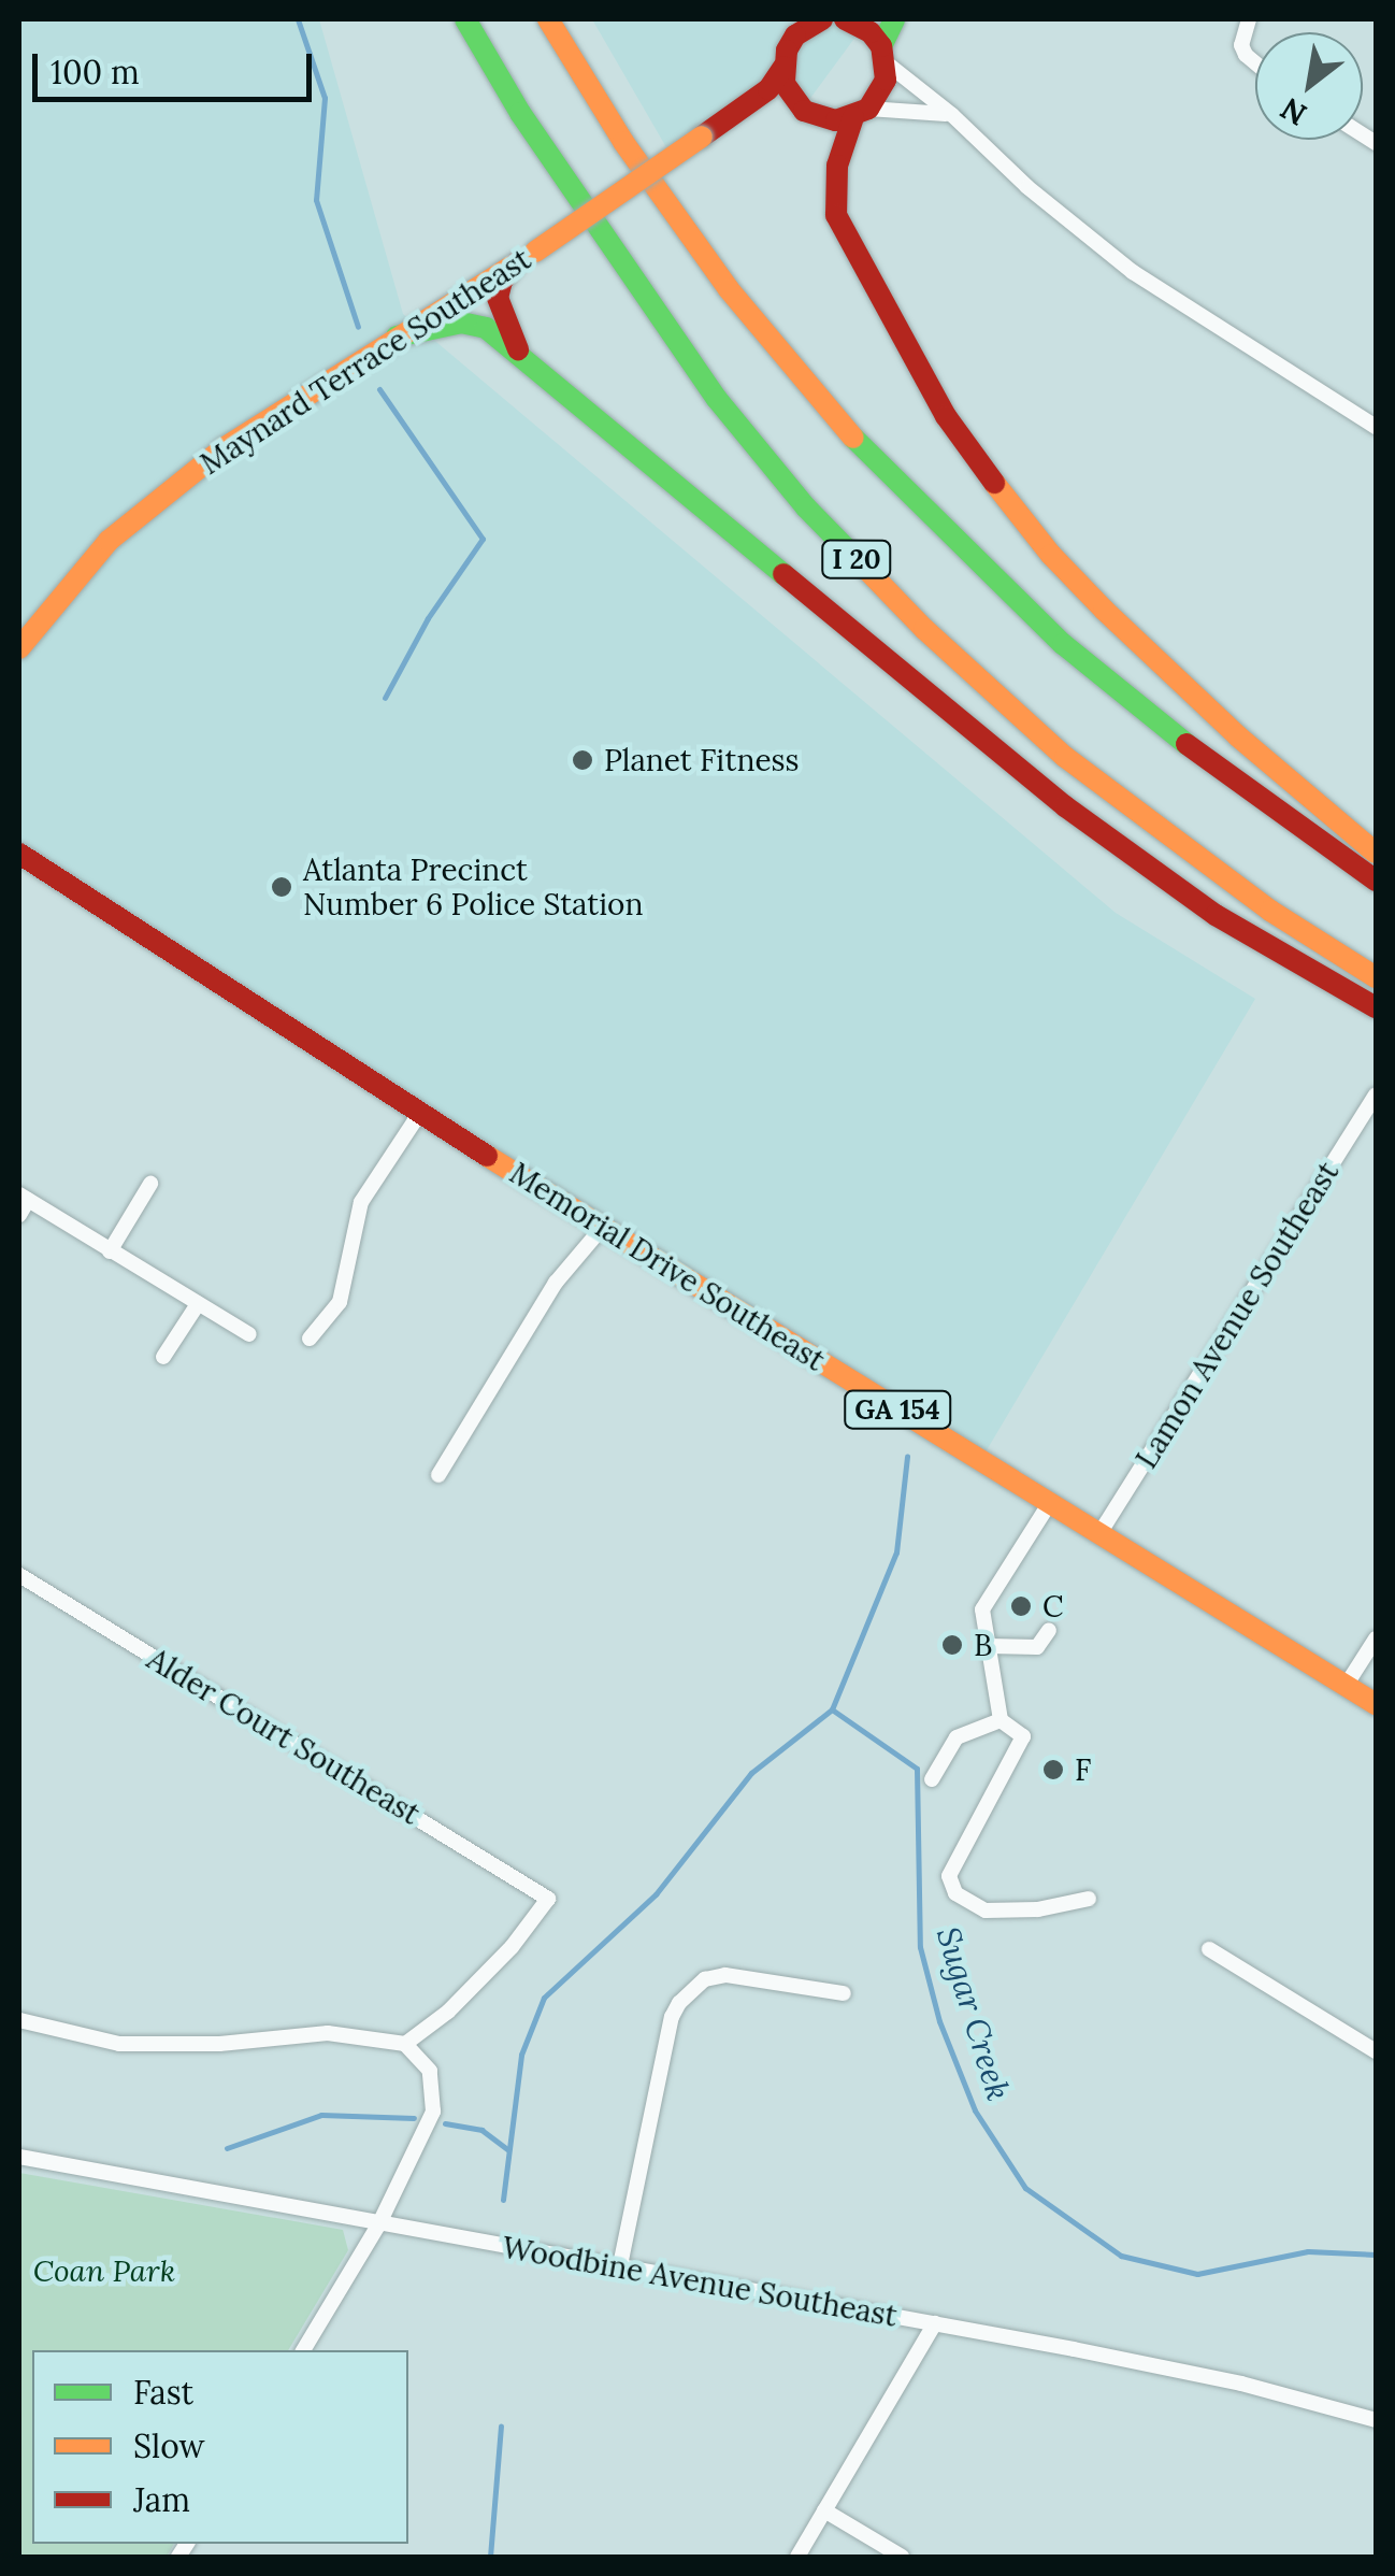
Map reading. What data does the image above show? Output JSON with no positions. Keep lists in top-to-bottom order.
{
  "streets": {
    "main road": [
      "Maynard Terrace Southeast",
      "I 20",
      "Memorial Drive Southeast",
      "GA 154"
    ],
    "street": ["Lamon Avenue Southeast", "Alder Court Southeast", "Woodbine Avenue Southeast"]
  },
  "crossings": [
    ["Memorial Drive Southeast", "Lamon Avenue Southeast"]
  ],
  "water": ["Sugar Creek"],
  "parks": ["Coan Park"],
  "places": [
    "Planet Fitness",
    "Atlanta Precinct Number 6 Police Station",
    "C",
    "B",
    "F"
  ],
  "legend": ["Fast", "Slow", "Jam"],
  "scale_bar": "100 m",
  "north": "bottom left"
}
